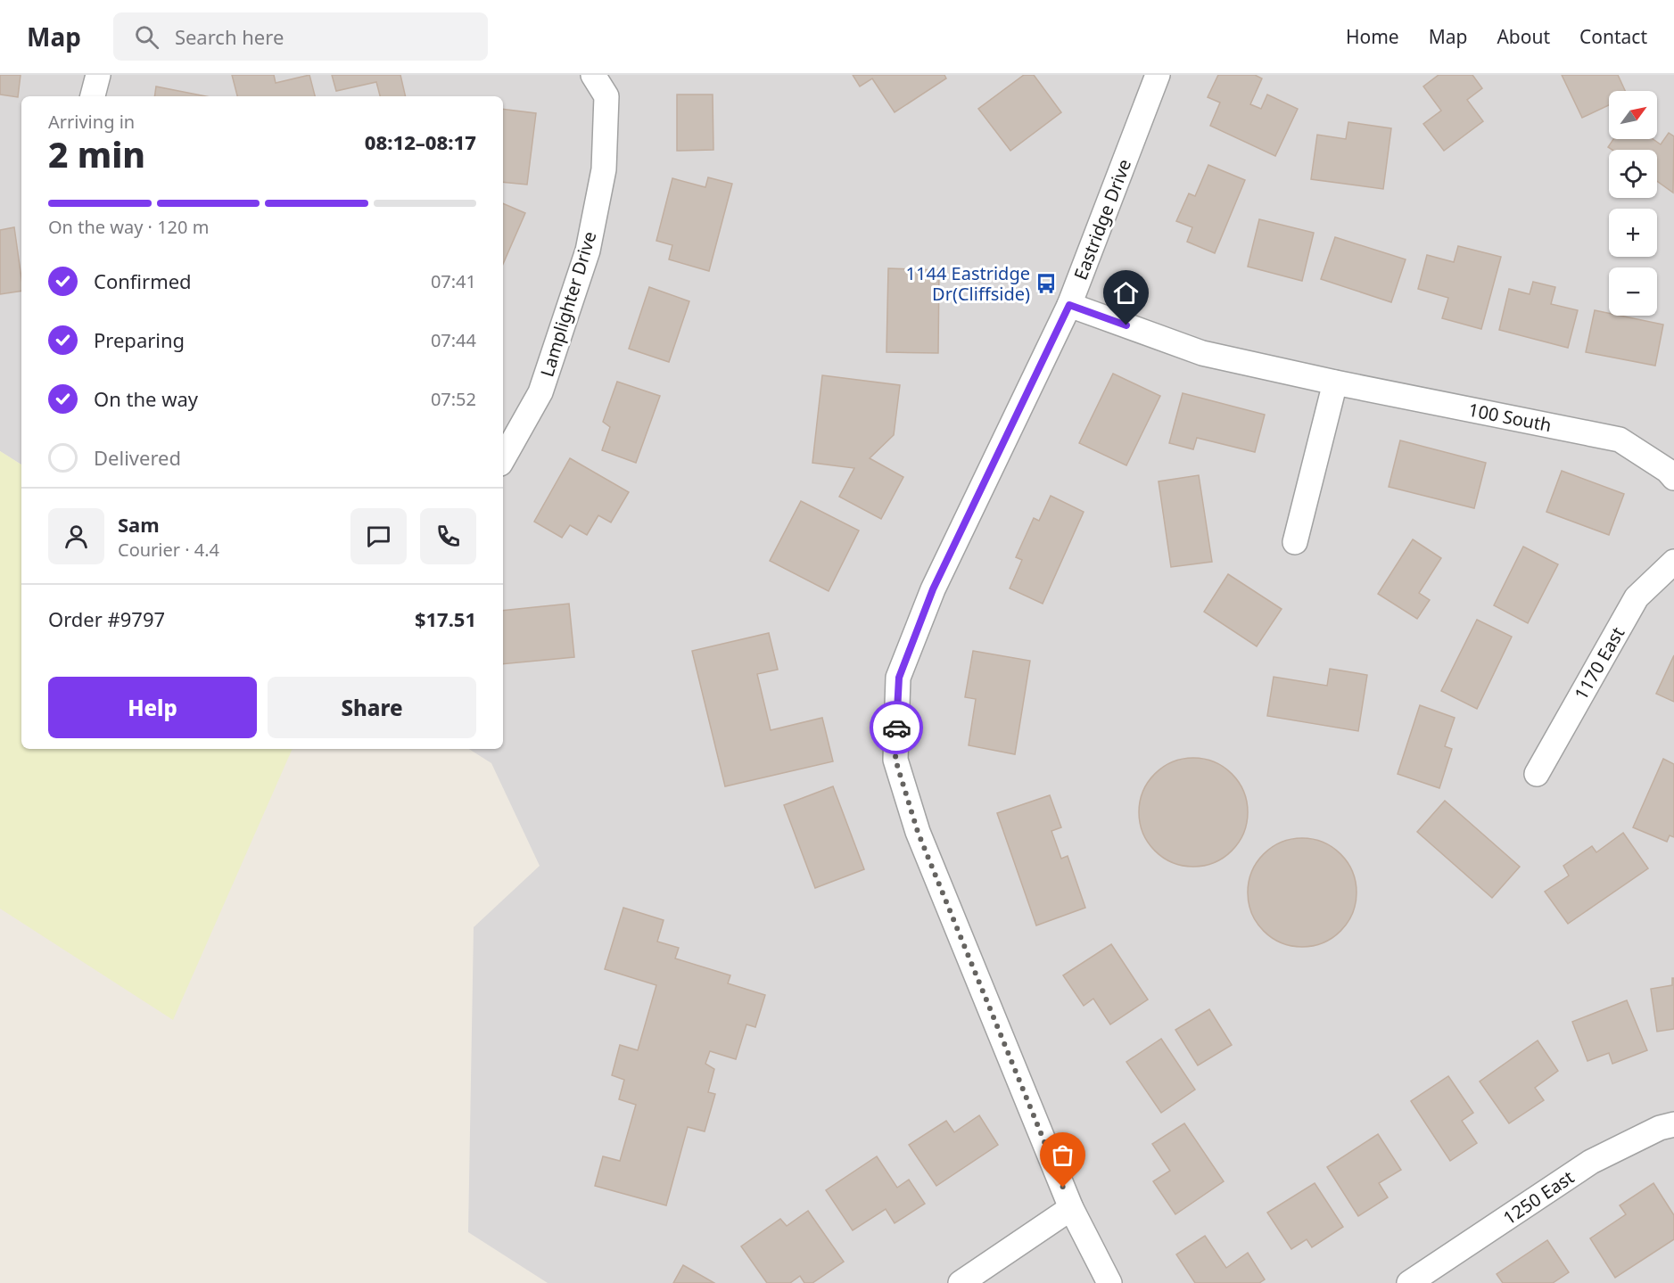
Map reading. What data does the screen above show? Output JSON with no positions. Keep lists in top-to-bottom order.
{
  "streets": {
    "street": [
      "Eastridge Drive",
      "Lamplighter Drive",
      "100 South",
      "1170 East",
      "1250 East"
    ]
  },
  "crossings": [
    ["Eastridge Drive", "100 South"]
  ],
  "places": {
    "bus stop": ["1144 Eastridge Dr(Cliffside)"]
  },
  "north": "top right",
  "page": {
    "header": "Map",
    "search": "Search here",
    "nav": [
      "Home",
      "Map",
      "About",
      "Contact"
    ],
    "map_buttons": ["+", "−"],
    "heading": ["2 min", "Arriving in", "08:12–08:17"],
    "panel": [
      "Sam",
      "Courier · 4.4",
      "Order #9797",
      "$17.51"
    ],
    "bar": "On the way · 120 m",
    "list": [
      ["Confirmed", "07:41"],
      ["Preparing", "07:44"],
      ["On the way", "07:52"],
      "Delivered"
    ],
    "buttons": ["Help", "Share"]
  }
}
